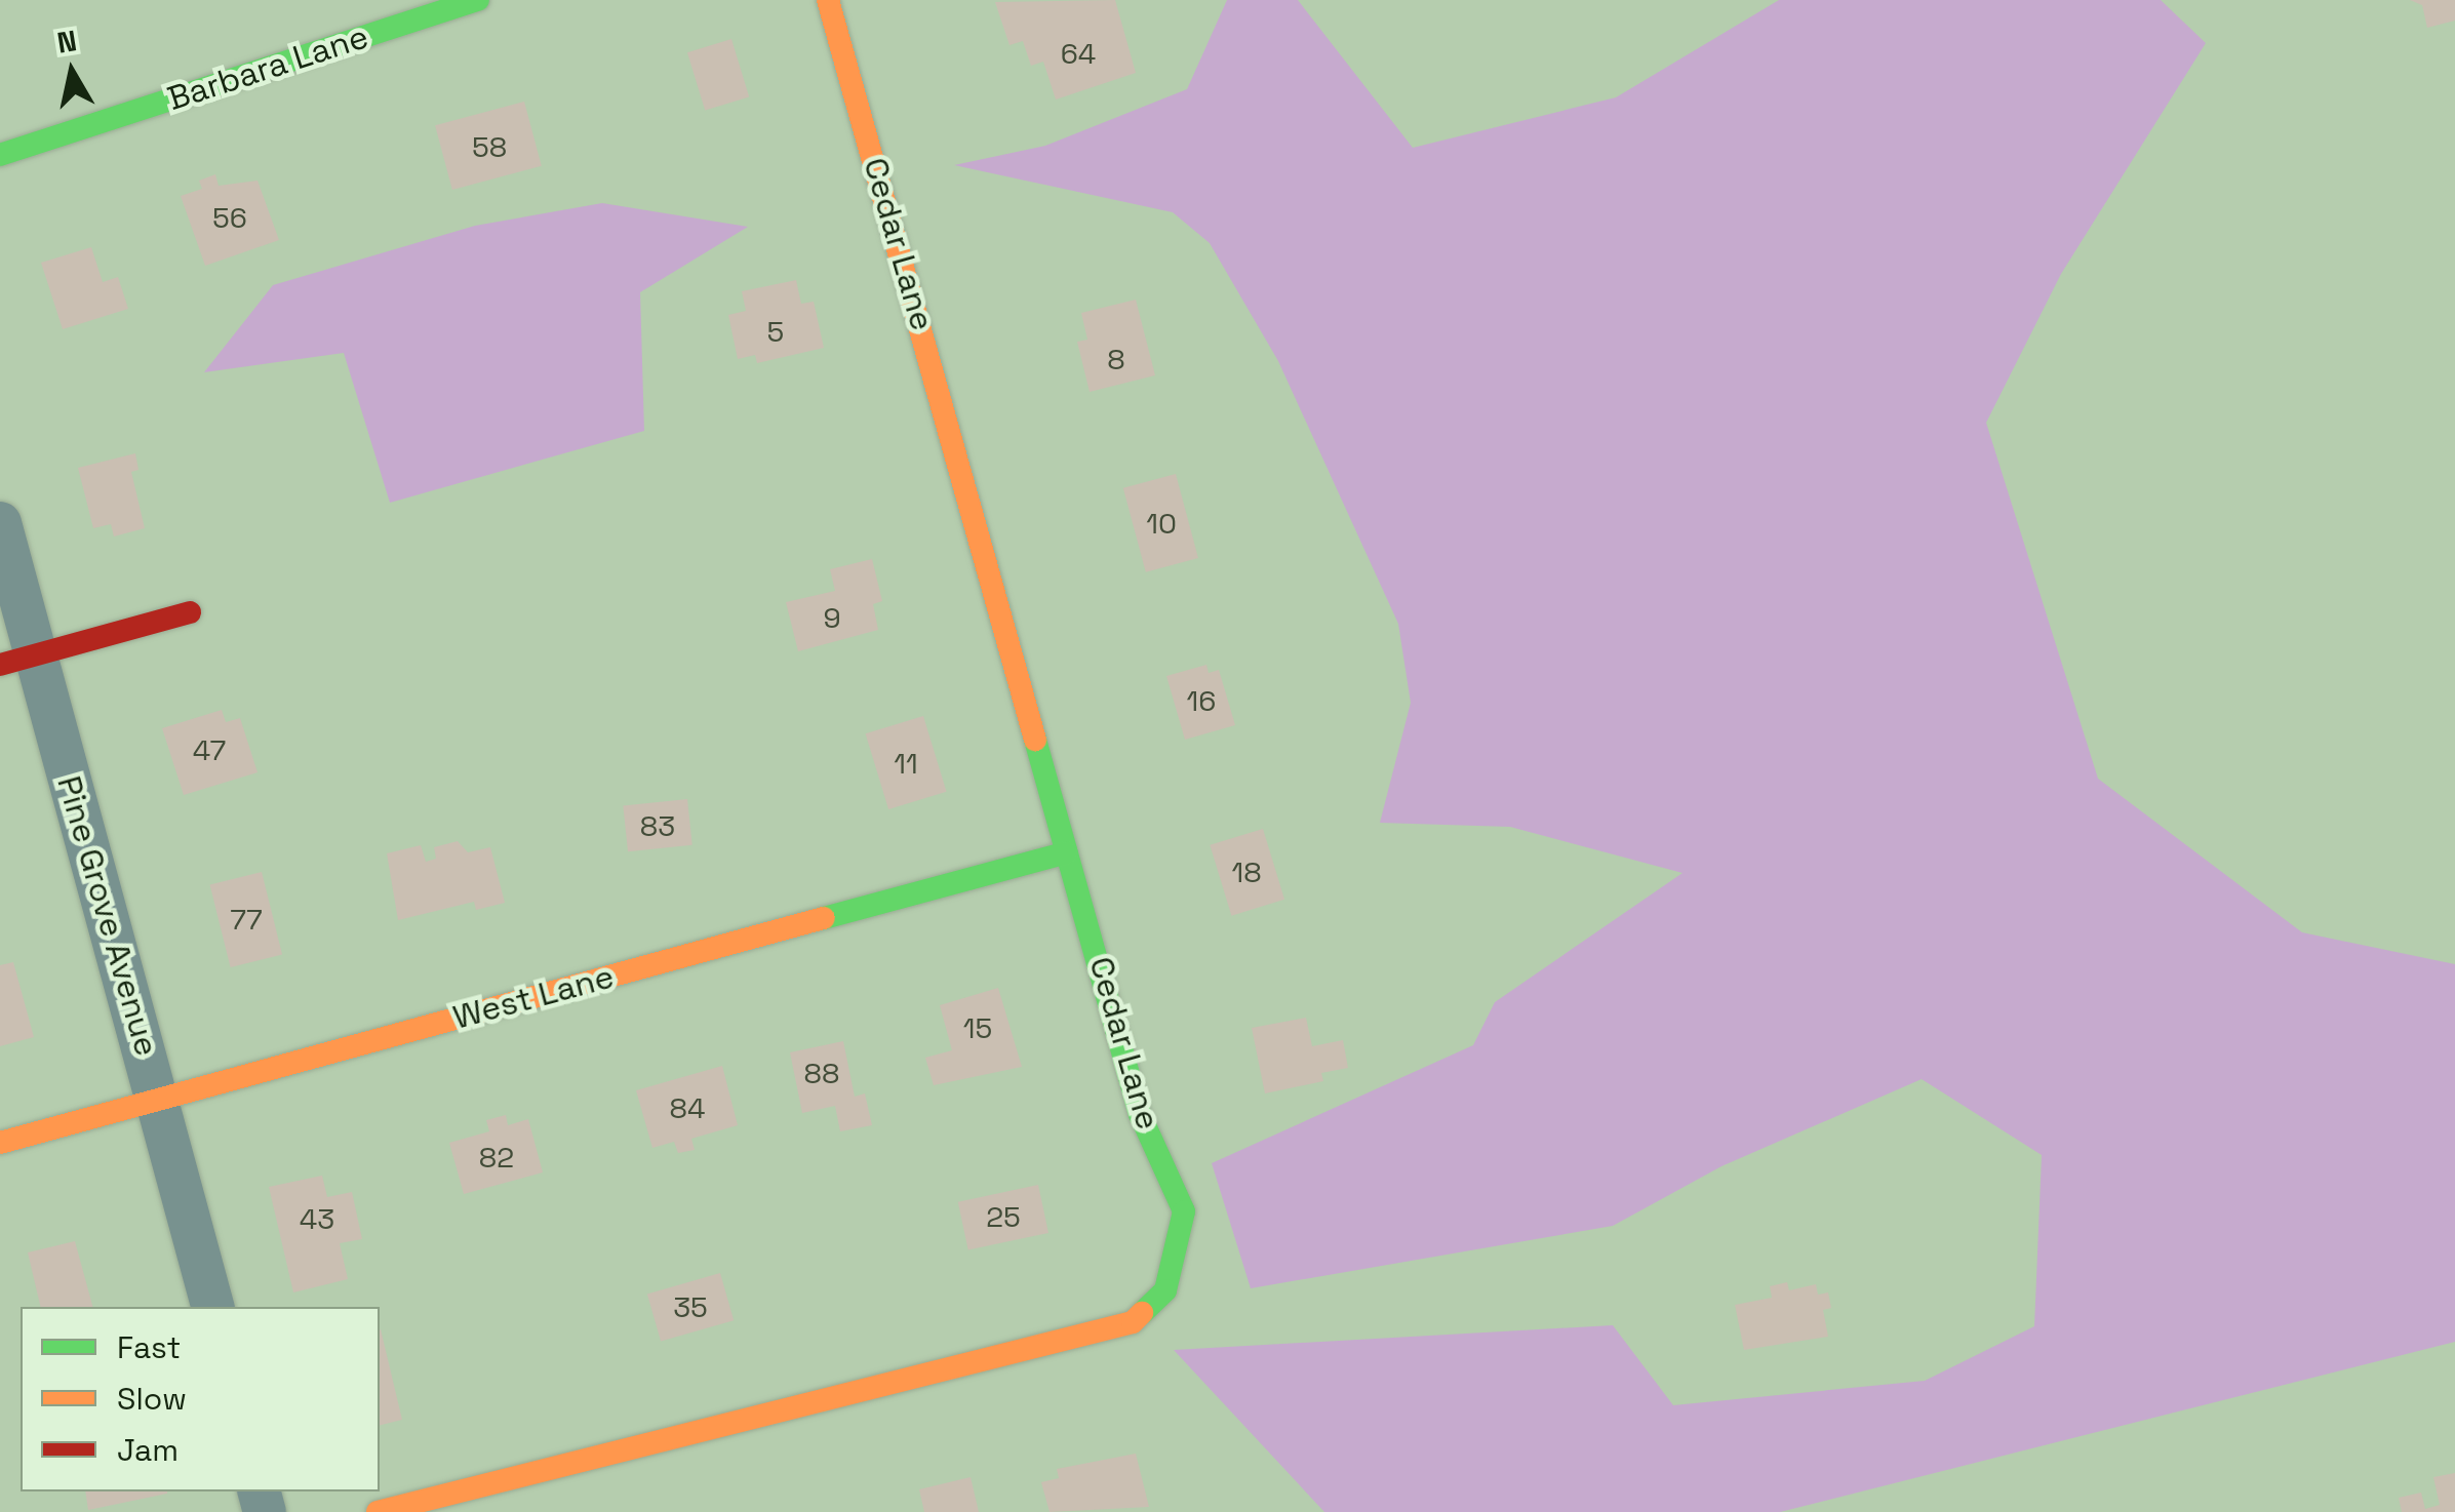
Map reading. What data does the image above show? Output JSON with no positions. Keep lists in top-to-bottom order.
{
  "streets": {
    "street": [
      "Barbara Lane",
      "Cedar Lane",
      "Pine Grove Avenue",
      "West Lane"
    ]
  },
  "crossings": [
    ["Cedar Lane", "West Lane"],
    ["Pine Grove Avenue", "West Lane"]
  ],
  "house_numbers": [
    "64",
    "58",
    "56",
    "5",
    "8",
    "10",
    "9",
    "16",
    "47",
    "11",
    "83",
    "18",
    "77",
    "15",
    "88",
    "84",
    "82",
    "25",
    "43",
    "35"
  ],
  "legend": ["Fast", "Slow", "Jam"],
  "north": "top"
}
